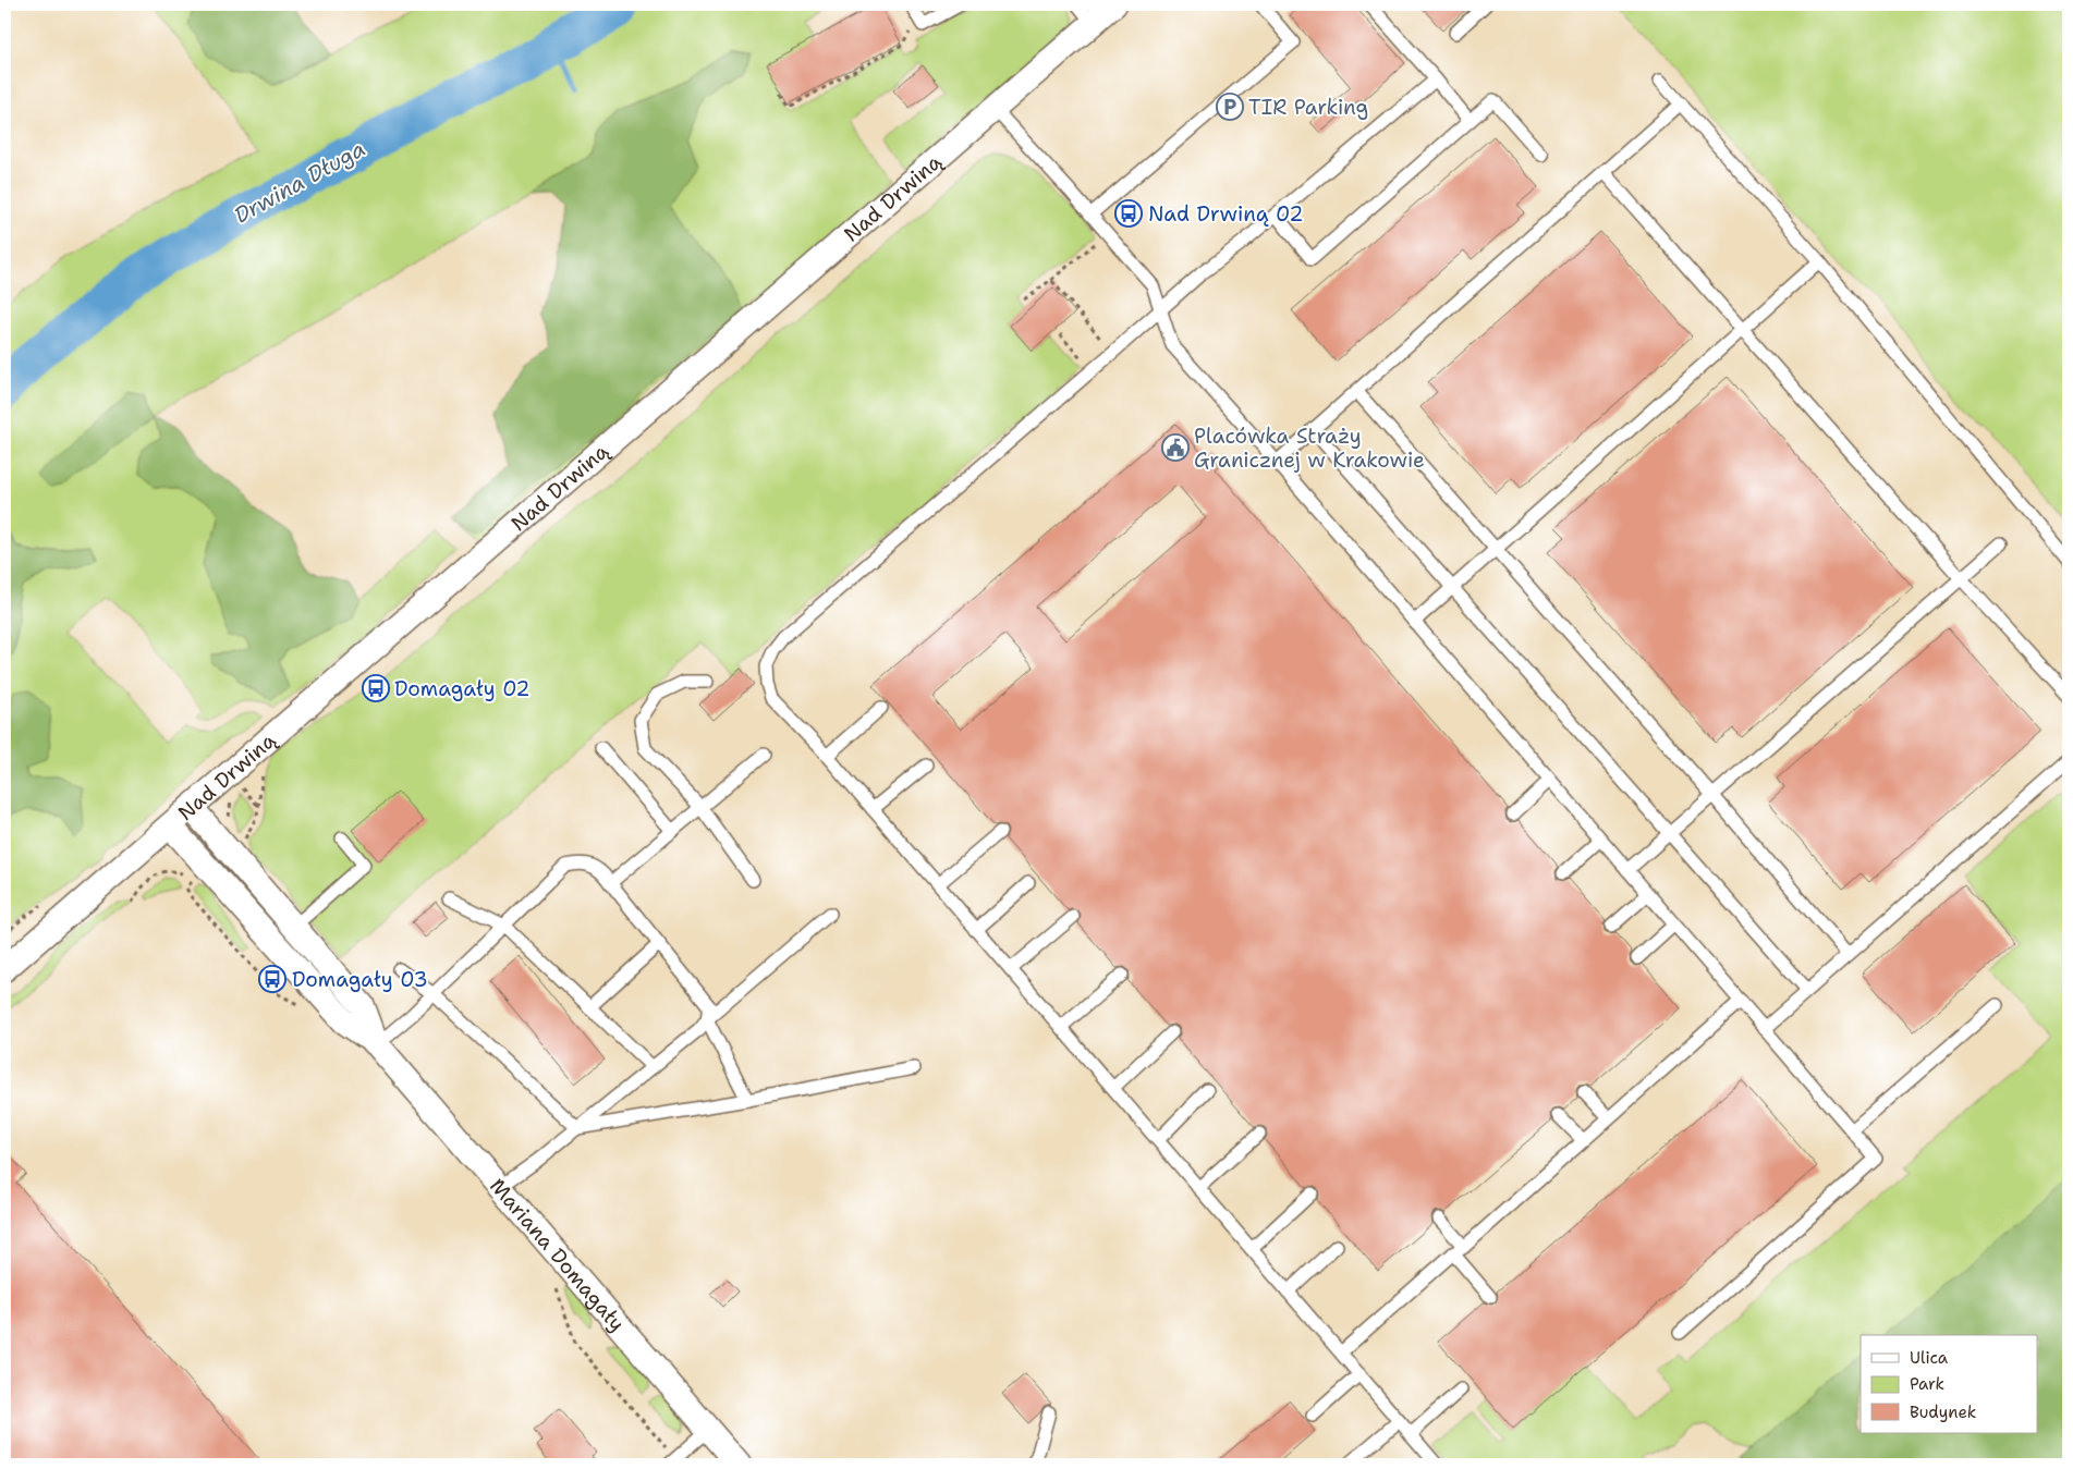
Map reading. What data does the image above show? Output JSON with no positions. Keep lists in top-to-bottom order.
{
  "streets": {
    "street": ["Nad Drwiną", "Mariana Domagały"]
  },
  "crossings": [
    ["Nad Drwiną", "Mariana Domagały"]
  ],
  "water": ["Drwina Długa"],
  "places": {
    "parking": ["TIR Parking"],
    "bus stop": ["Nad Drwiną 02", "Domagały 02", "Domagały 03"],
    "public building": ["Placówka Straży Granicznej w Krakowie"]
  },
  "legend": ["Ulica", "Park", "Budynek"]
}
